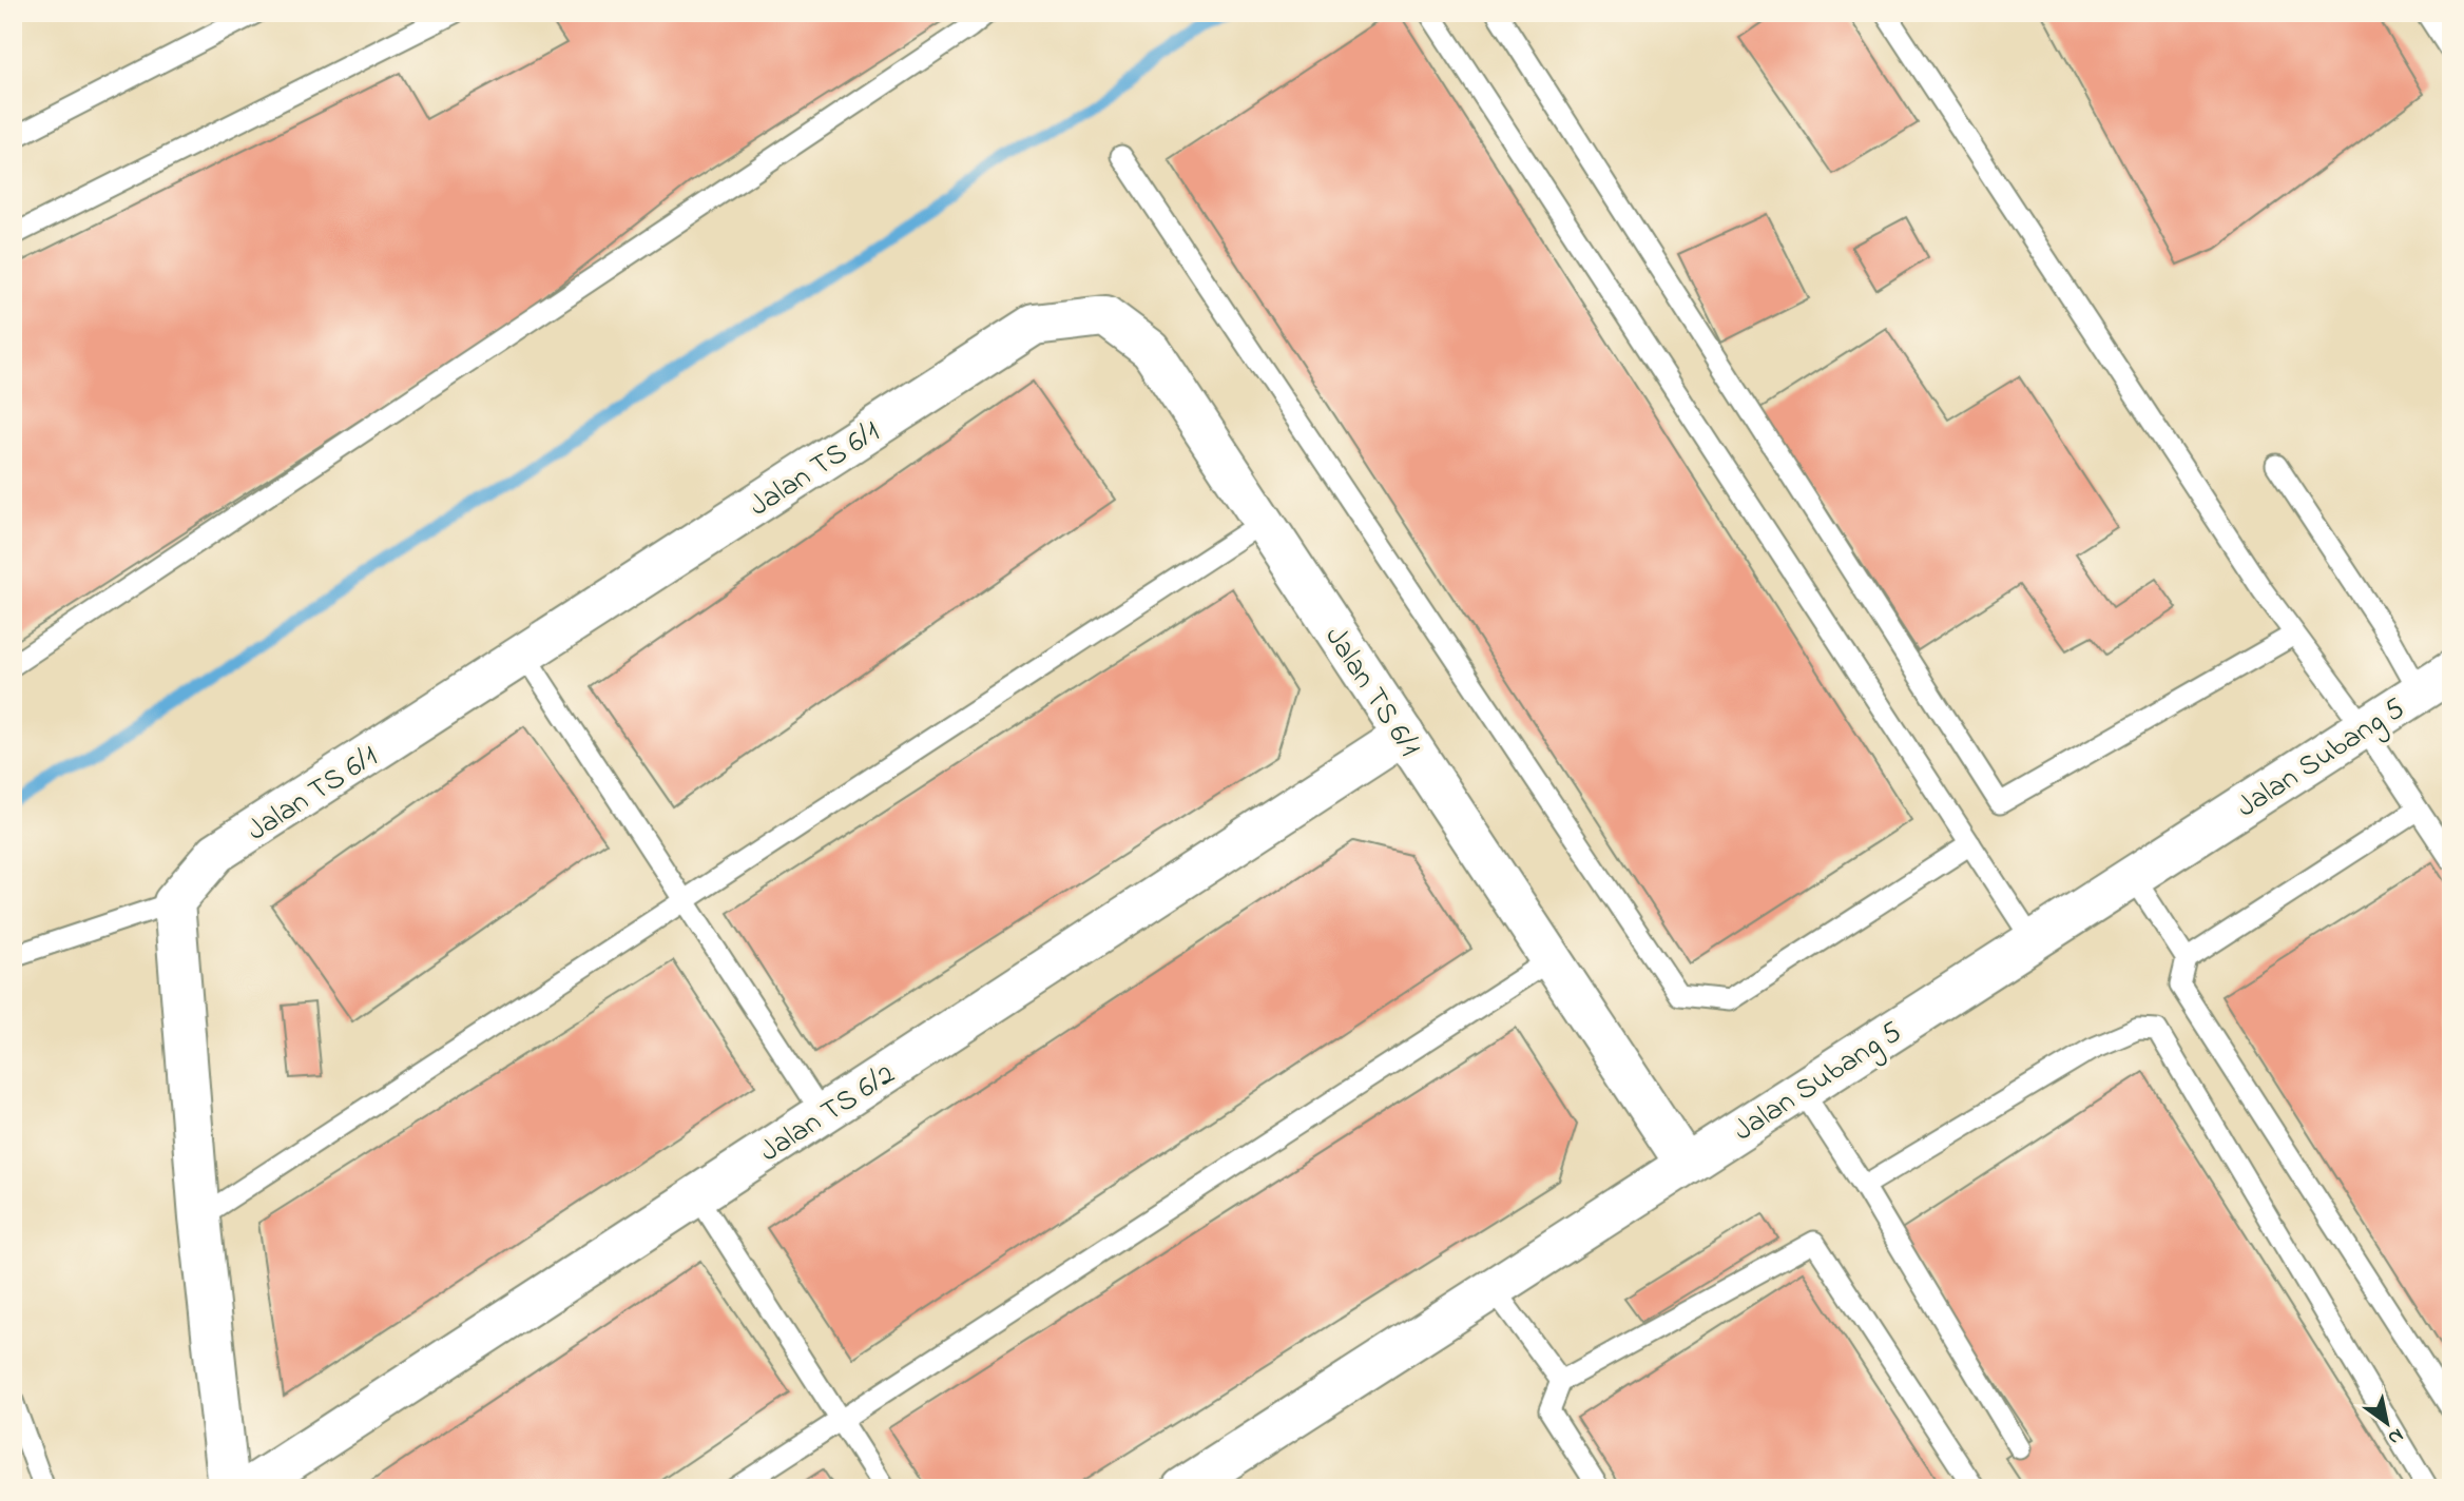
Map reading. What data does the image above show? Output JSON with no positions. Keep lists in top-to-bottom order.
{
  "streets": {
    "street": ["Jalan TS 6/1", "Jalan Subang 5", "Jalan TS 6/2"]
  },
  "crossings": [
    ["Jalan TS 6/1", "Jalan Subang 5"],
    ["Jalan TS 6/1", "Jalan TS 6/2"]
  ],
  "north": "bottom right"
}
